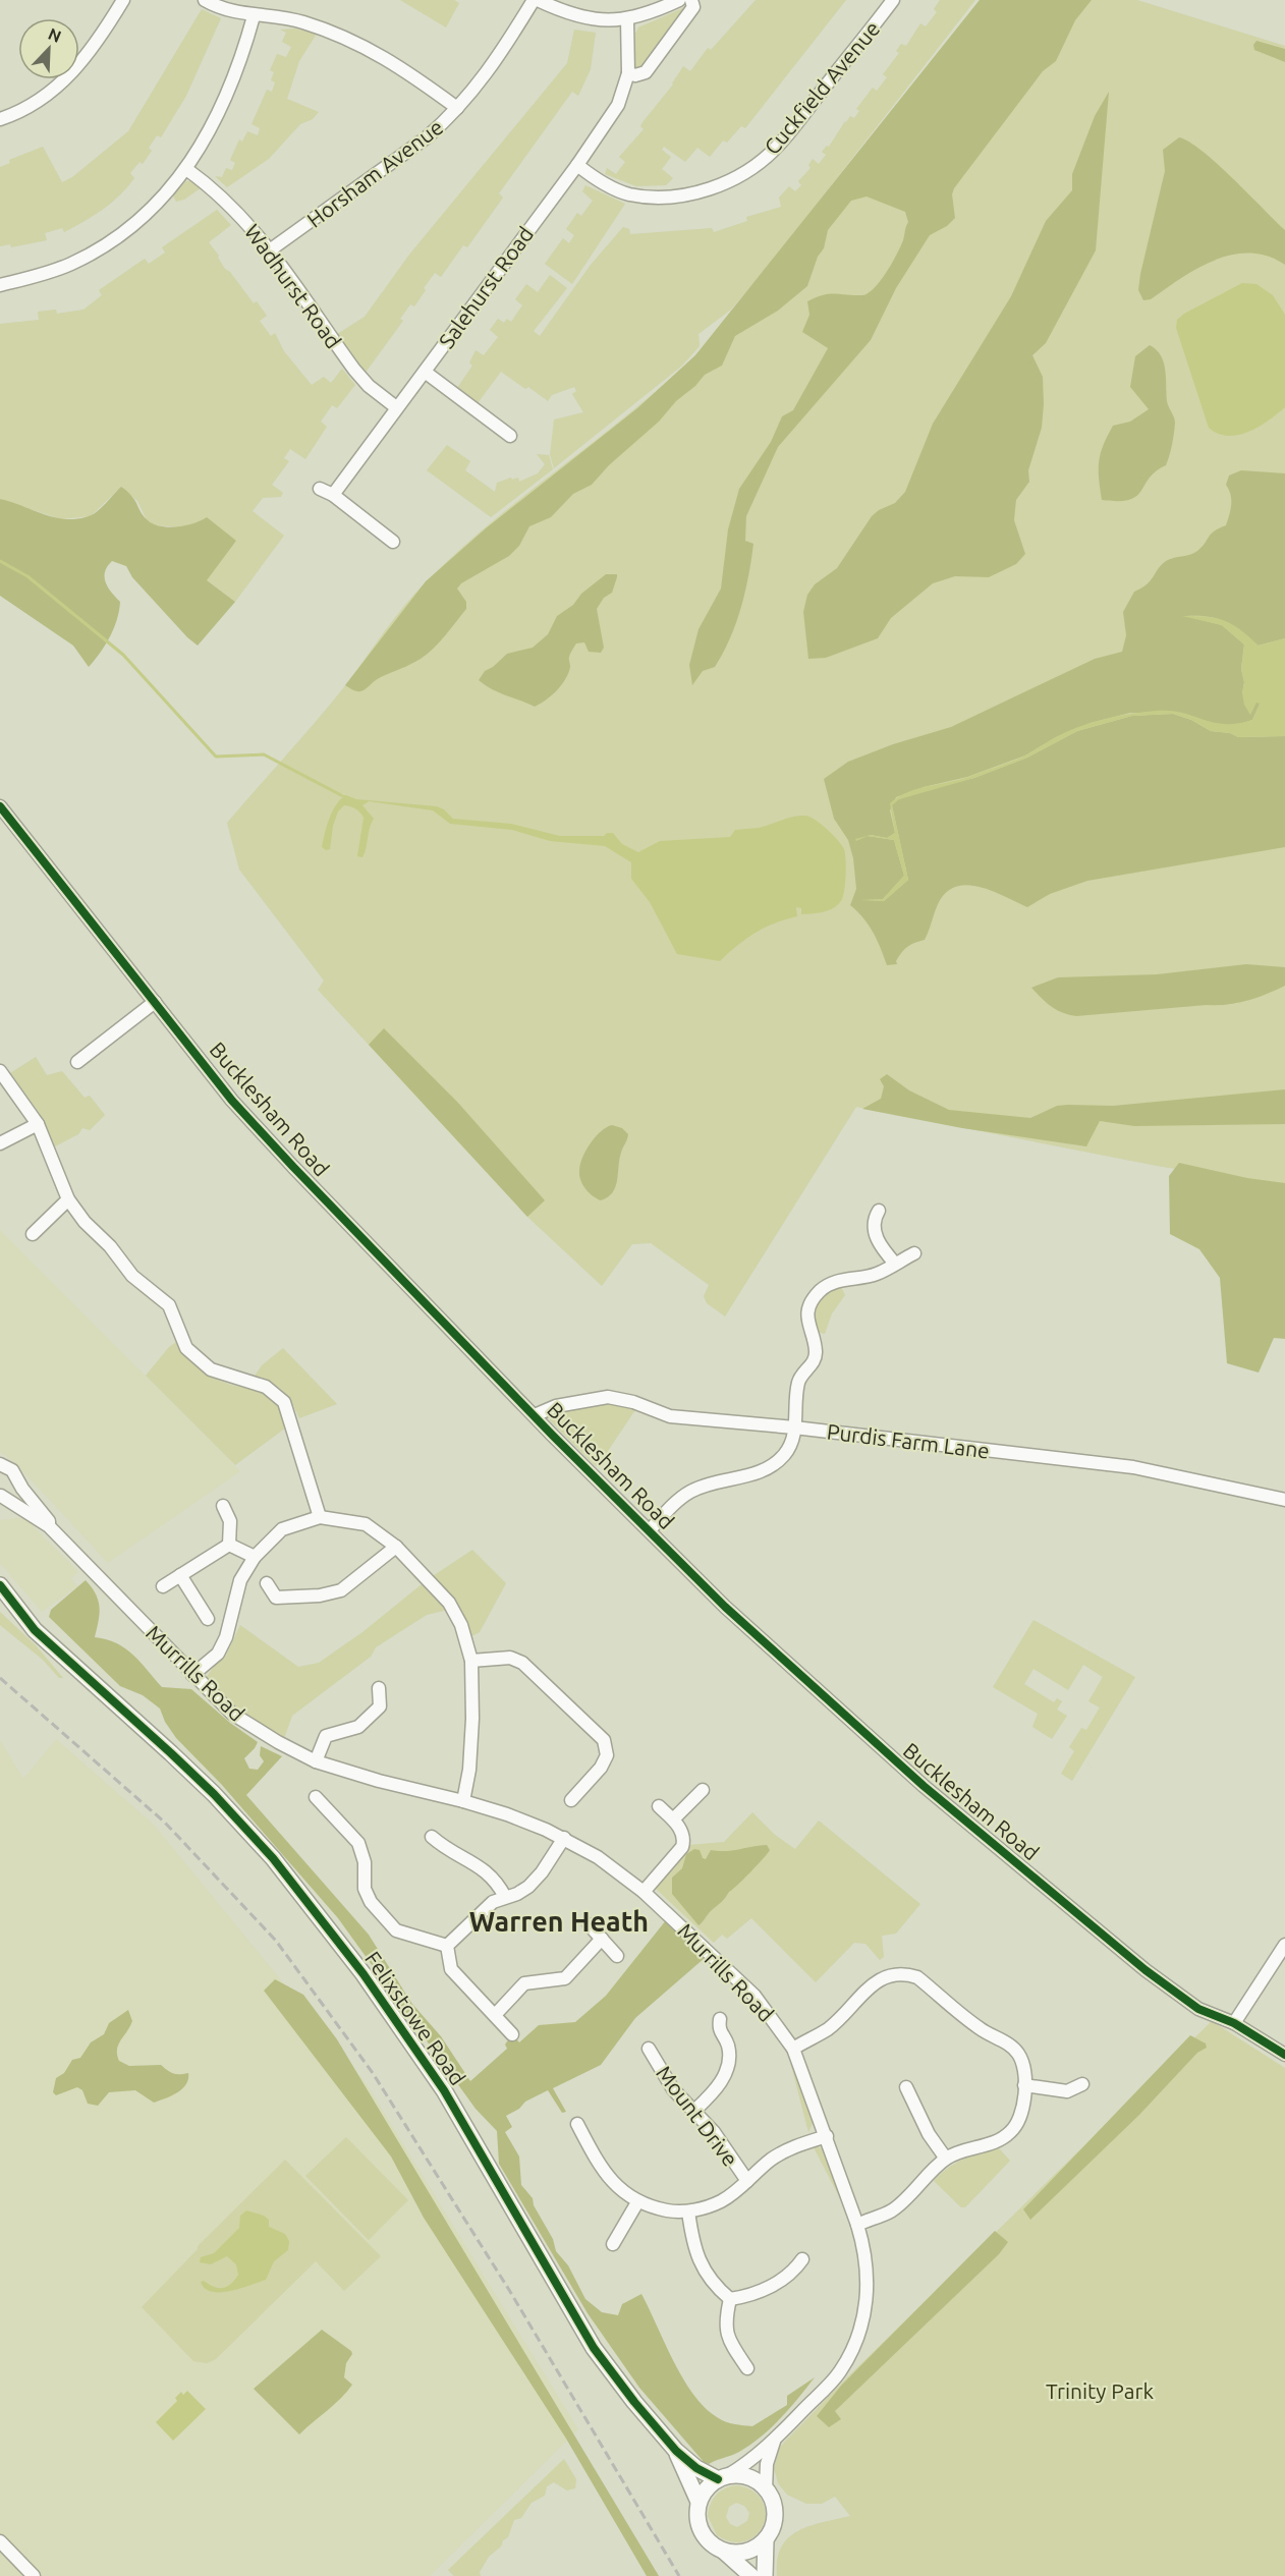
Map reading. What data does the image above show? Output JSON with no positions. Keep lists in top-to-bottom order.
{
  "streets": {
    "main road": ["Felixstowe Road"],
    "street": [
      "Cuckfield Avenue",
      "Horsham Avenue",
      "Wadhurst Road",
      "Salehurst Road",
      "Bucklesham Road",
      "Purdis Farm Lane",
      "Murrills Road",
      "Mount Drive"
    ]
  },
  "crossings": [
    ["Cuckfield Avenue", "Salehurst Road"],
    ["Horsham Avenue", "Wadhurst Road"],
    ["Wadhurst Road", "Salehurst Road"],
    ["Bucklesham Road", "Purdis Farm Lane"],
    ["Murrills Road", "Felixstowe Road"]
  ],
  "districts": ["Warren Heath"],
  "parks": ["Trinity Park"],
  "north": "top right"
}
